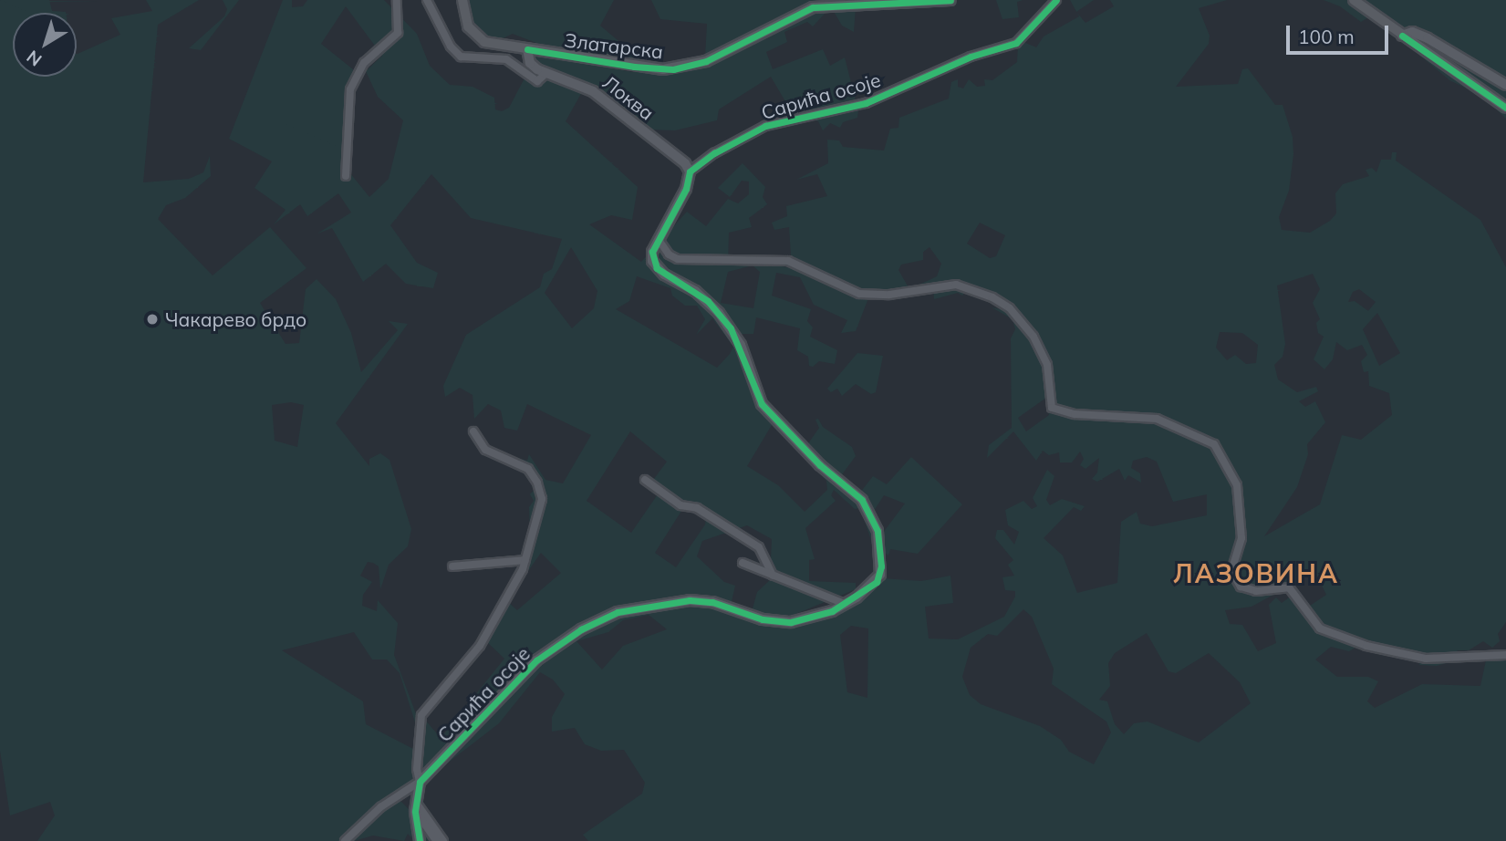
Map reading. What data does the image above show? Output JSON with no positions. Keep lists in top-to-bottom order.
{
  "streets": {
    "main road": ["Златарска"],
    "street": ["Сарића осоје", "Локва"]
  },
  "crossings": [
    ["Сарића осоје", "Локва"]
  ],
  "districts": ["ЛАЗОВИНА"],
  "places": ["Чакарево брдо"],
  "scale_bar": "100 m",
  "north": "bottom left"
}
